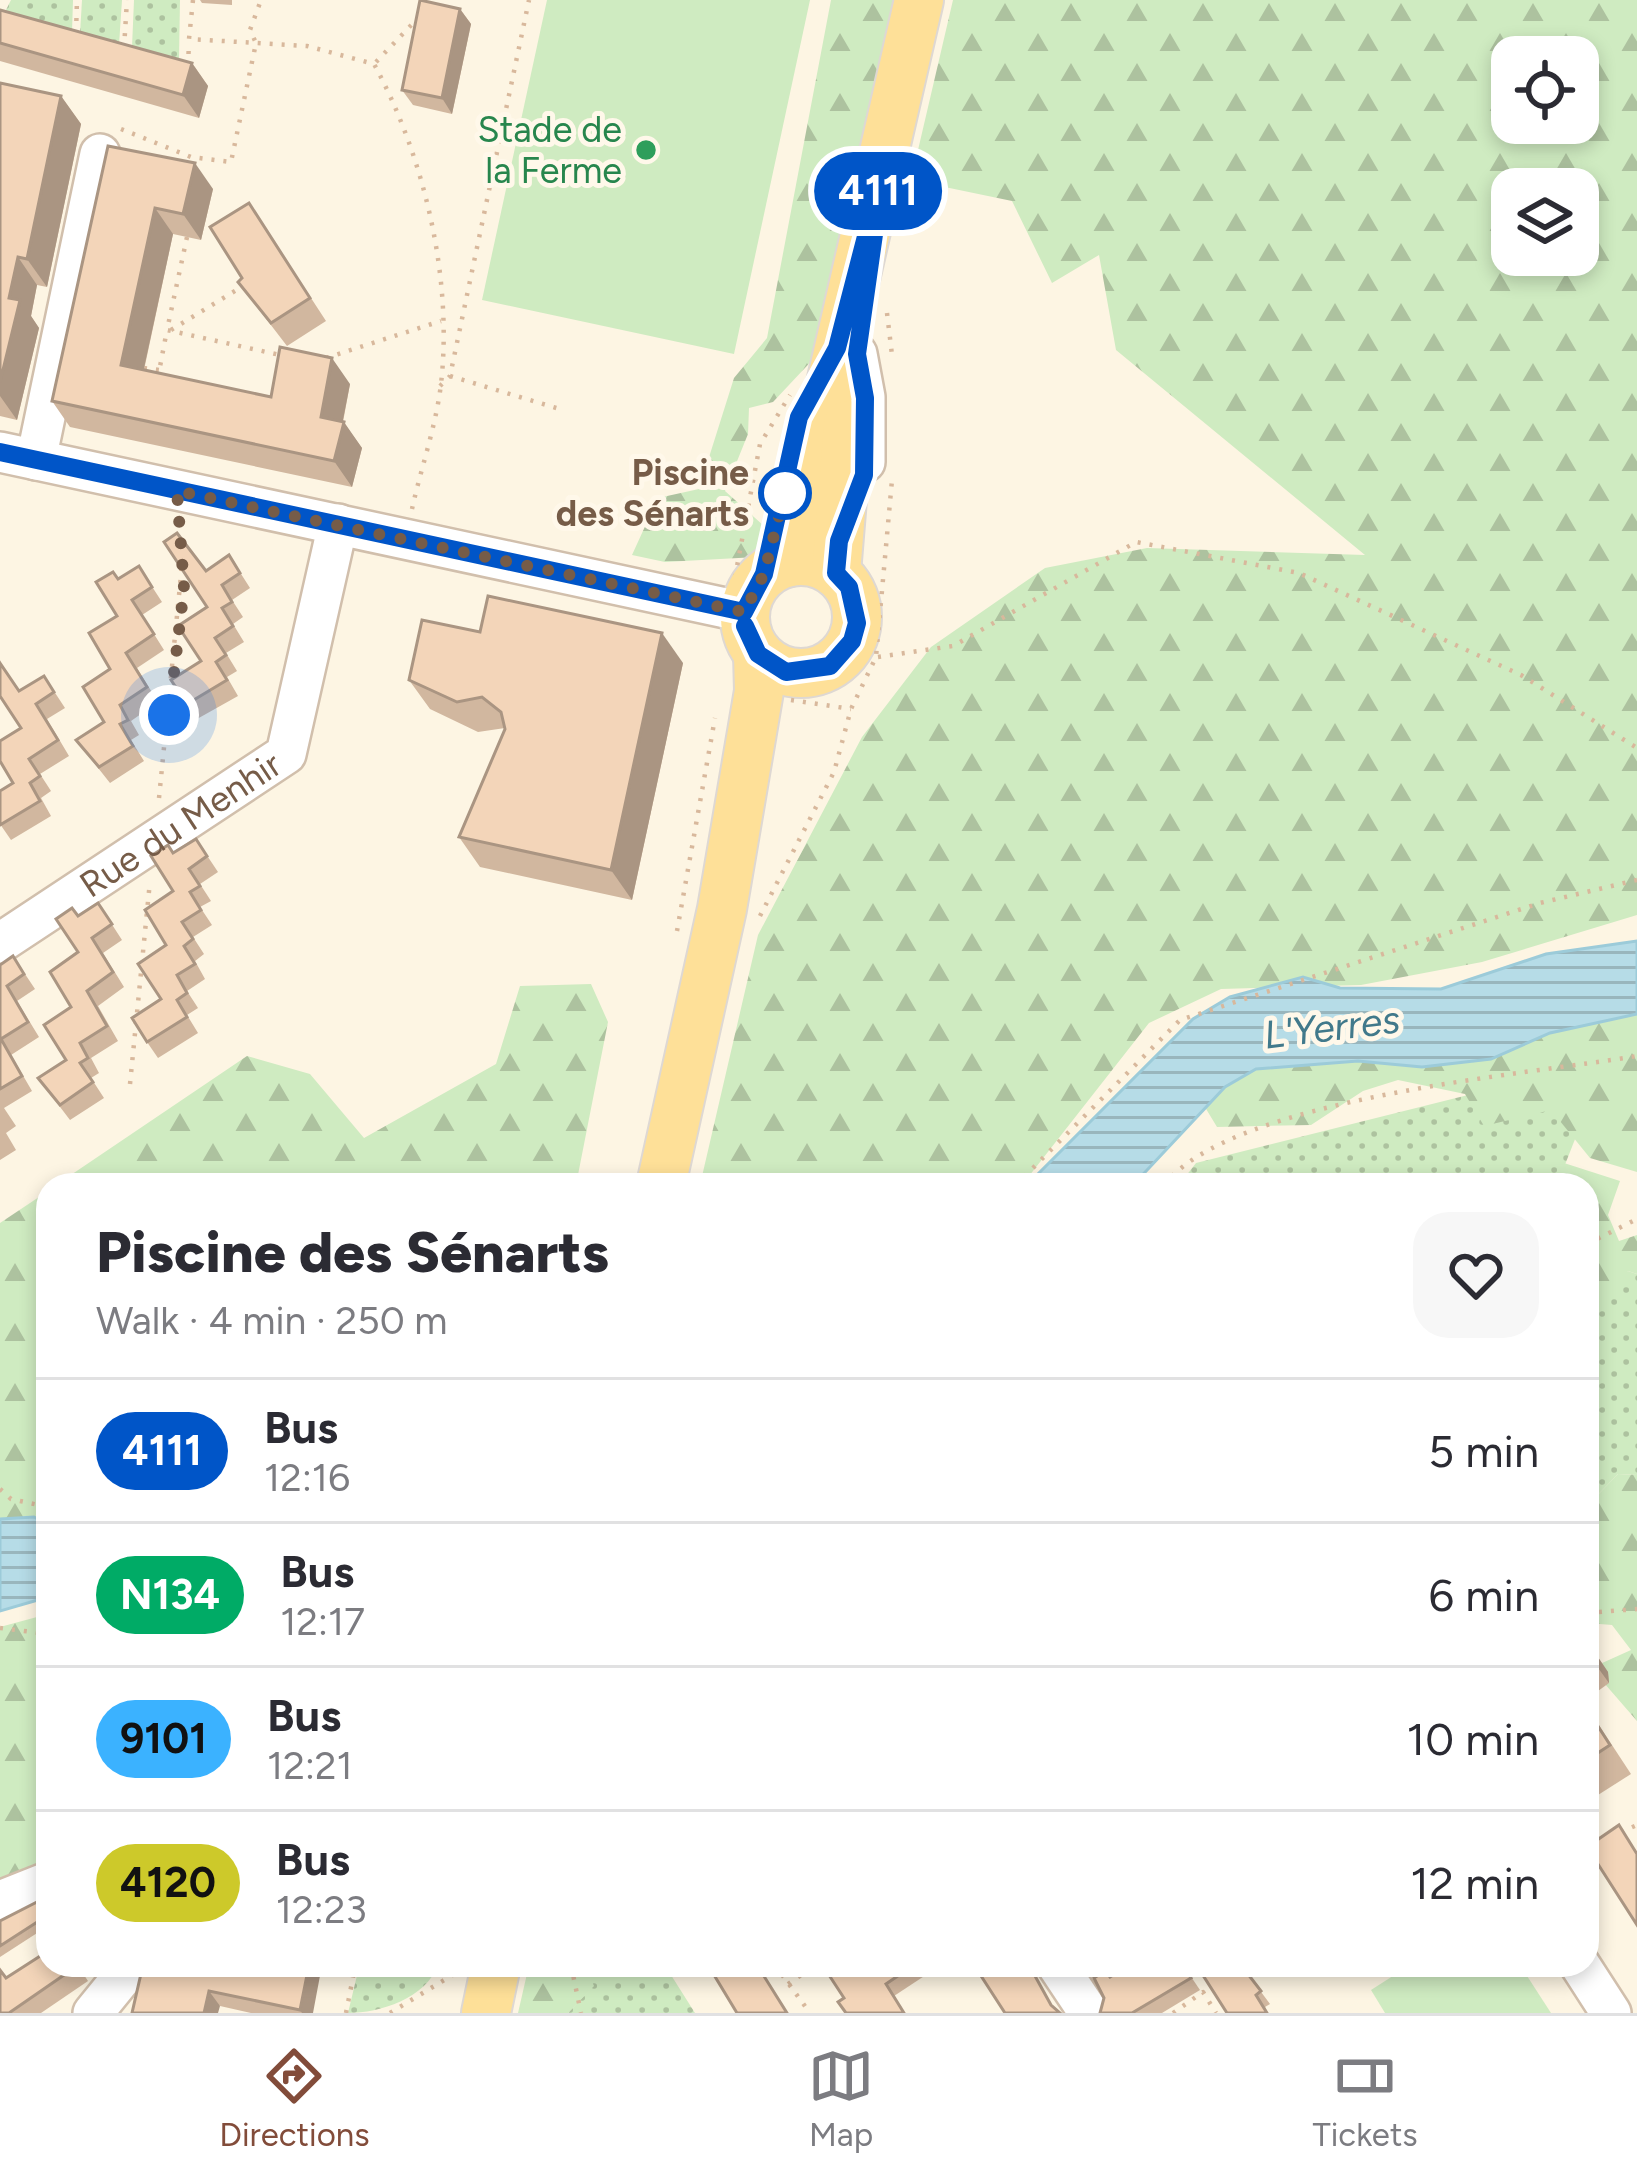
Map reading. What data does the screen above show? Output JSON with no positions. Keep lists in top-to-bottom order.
{
  "streets": {
    "street": ["Rue du Menhir"]
  },
  "water": ["L'Yerres"],
  "places": ["Stade de la Ferme", "Piscine des Sénarts"],
  "lines": ["bus line 4111"],
  "page": {
    "on_map": "4111",
    "heading": ["Piscine des Sénarts", "Walk · 4 min · 250 m"],
    "list": [
      {
        "mark": "4111",
        "name": "Bus",
        "note": "12:16",
        "value": "5 min"
      },
      {
        "mark": "N134",
        "name": "Bus",
        "note": "12:17",
        "value": "6 min"
      },
      {
        "mark": "9101",
        "name": "Bus",
        "note": "12:21",
        "value": "10 min"
      },
      {
        "mark": "4120",
        "name": "Bus",
        "note": "12:23",
        "value": "12 min"
      }
    ],
    "tabs": ["Directions", "Map", "Tickets"]
  }
}
